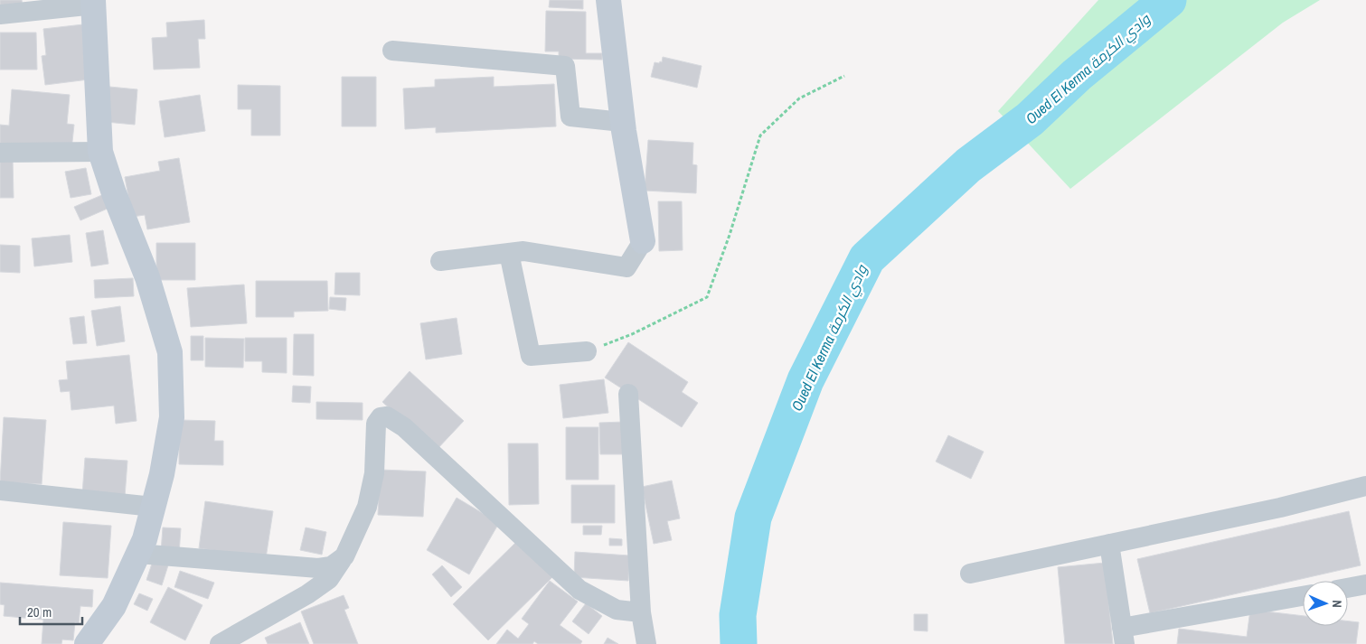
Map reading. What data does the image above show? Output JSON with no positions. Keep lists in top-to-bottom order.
{
  "water": ["Oued El Kerma وادي الكرمة"],
  "scale_bar": "20 m",
  "north": "right"
}
